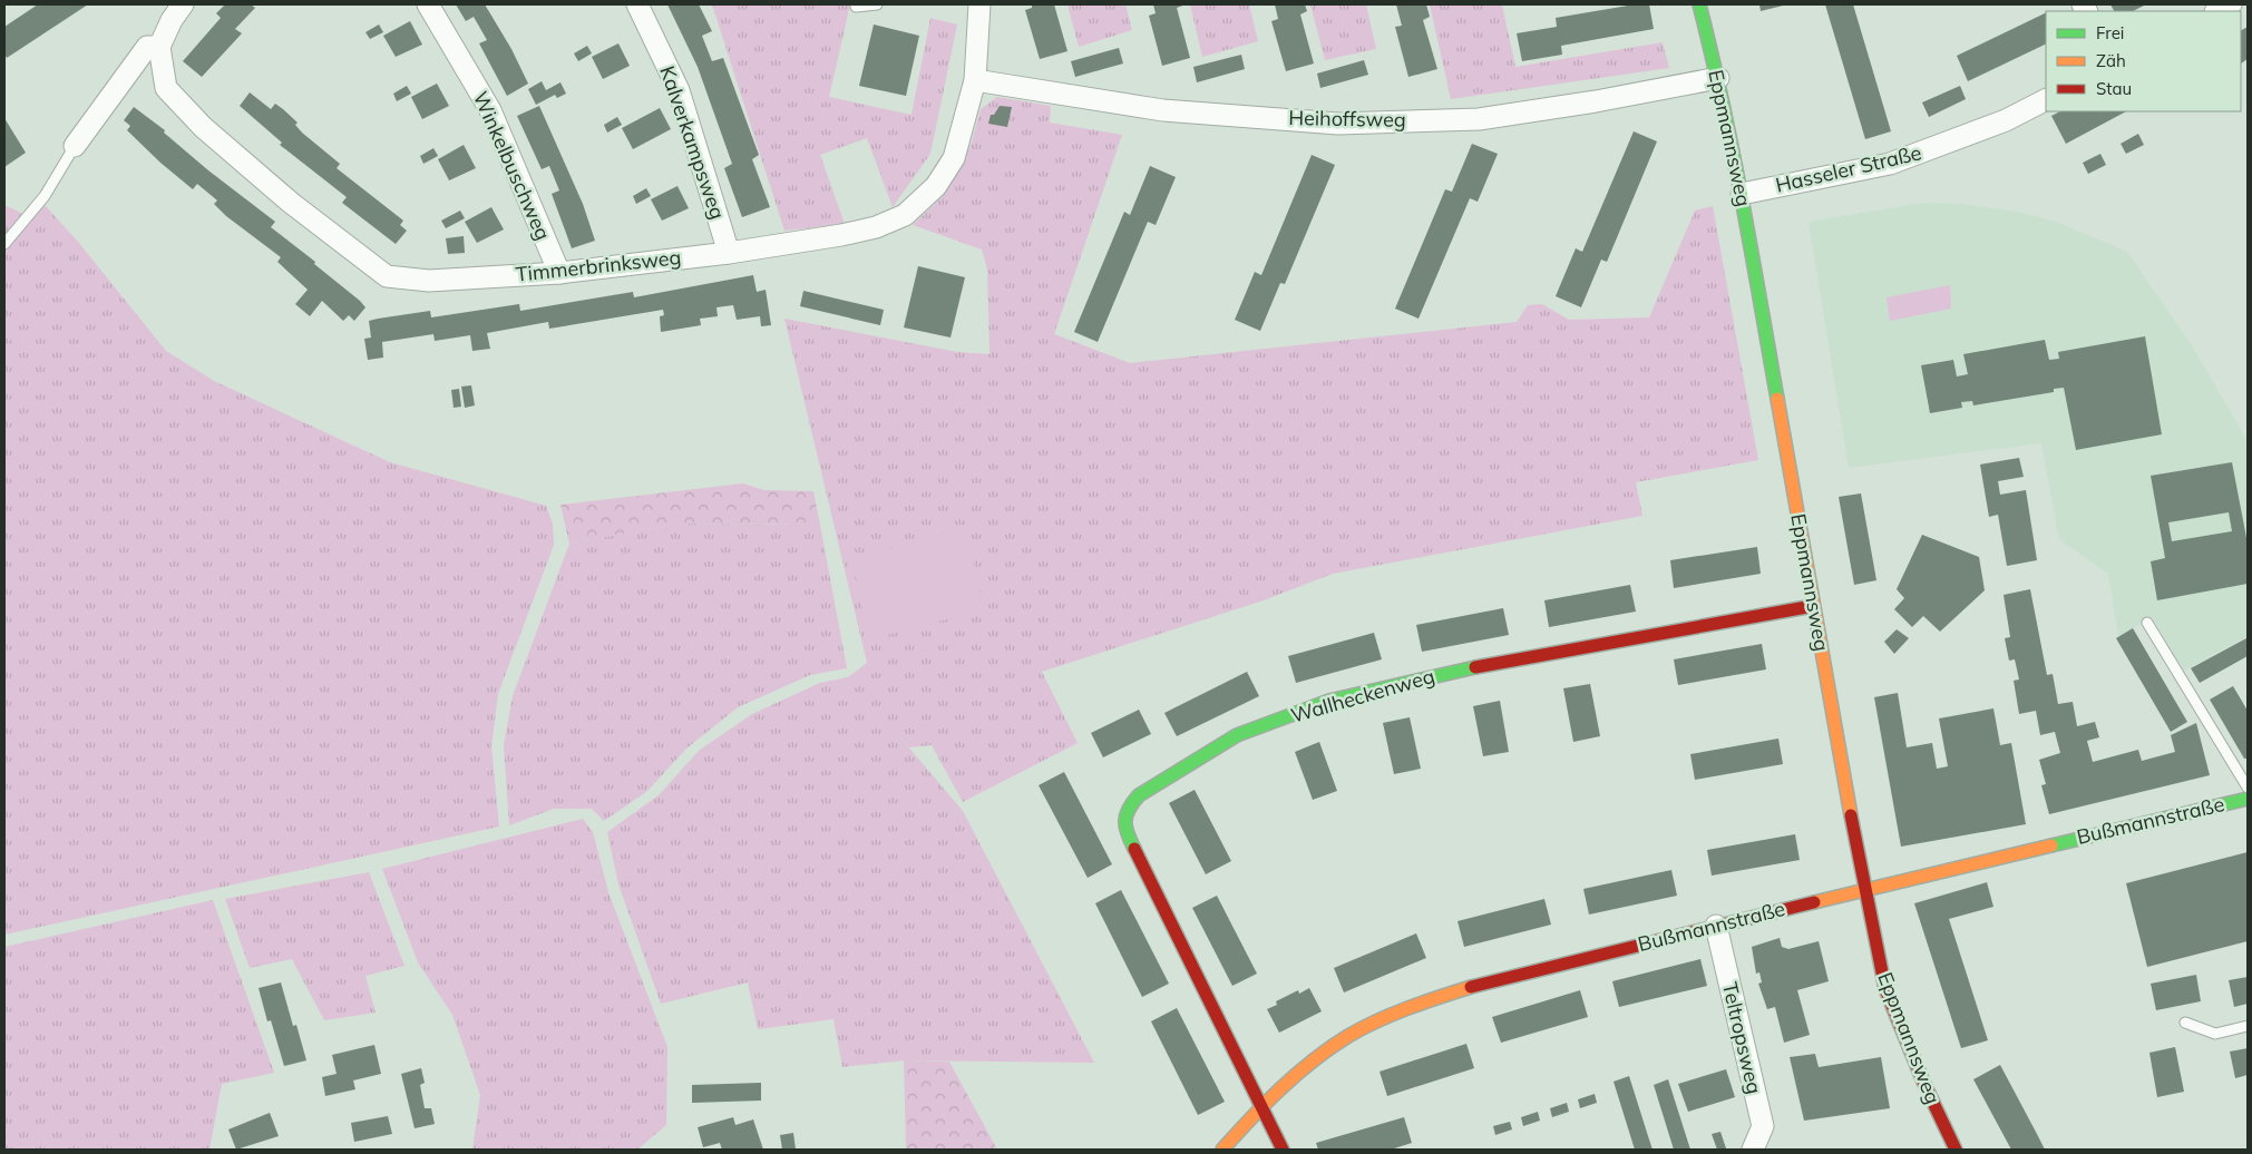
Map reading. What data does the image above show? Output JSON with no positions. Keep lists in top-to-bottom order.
{
  "streets": {
    "street": [
      "Heihoffsweg",
      "Eppmannsweg",
      "Kalverkampsweg",
      "Winkelbuschweg",
      "Hasseler Straße",
      "Timmerbrinksweg",
      "Wallheckenweg",
      "Bußmannstraße",
      "Teltropsweg"
    ]
  },
  "crossings": [
    ["Heihoffsweg", "Eppmannsweg"],
    ["Heihoffsweg", "Timmerbrinksweg"],
    ["Eppmannsweg", "Hasseler Straße"],
    ["Eppmannsweg", "Wallheckenweg"],
    ["Eppmannsweg", "Bußmannstraße"],
    ["Kalverkampsweg", "Timmerbrinksweg"],
    ["Winkelbuschweg", "Timmerbrinksweg"],
    ["Wallheckenweg", "Bußmannstraße"],
    ["Bußmannstraße", "Teltropsweg"]
  ],
  "legend": ["Frei", "Zäh", "Stau"]
}
